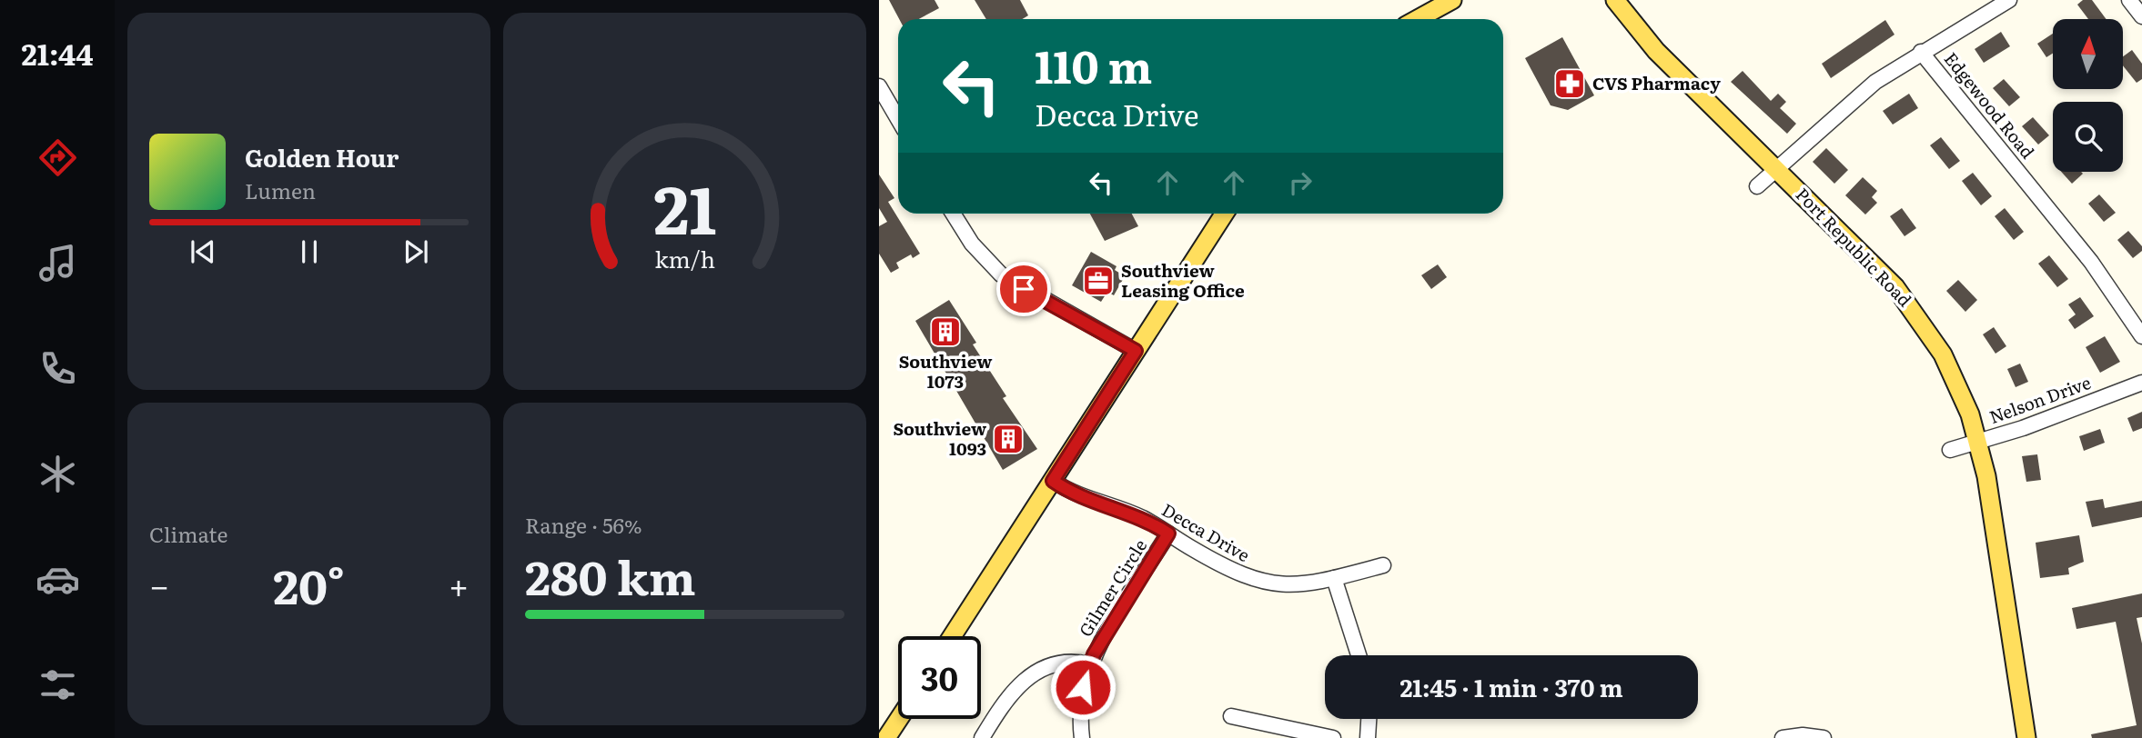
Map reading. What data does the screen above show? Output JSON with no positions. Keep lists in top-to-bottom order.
{
  "streets": {
    "main road": ["Port Republic Road"],
    "street": [
      "Edgewood Road",
      "Nelson Drive",
      "Decca Drive",
      "Gilmer Circle"
    ]
  },
  "crossings": [
    ["Port Republic Road", "Nelson Drive"],
    ["Decca Drive", "Gilmer Circle"]
  ],
  "places": {
    "pharmacy": ["CVS Pharmacy"],
    "office": ["Southview Leasing Office"],
    "building": ["Southview 1073", "Southview 1093"]
  },
  "north": "top",
  "page": {
    "tabs": "21:44",
    "turn": ["110 m", "Decca Drive"],
    "song": ["Golden Hour", "Lumen"],
    "tile": [
      "Climate",
      ["Range · 56%", "280 km"]
    ],
    "heat": ["−", "20°", "+"],
    "limit": "30",
    "trip": "21:45 · 1 min · 370 m",
    "gauge": ["21", "km/h"]
  }
}
